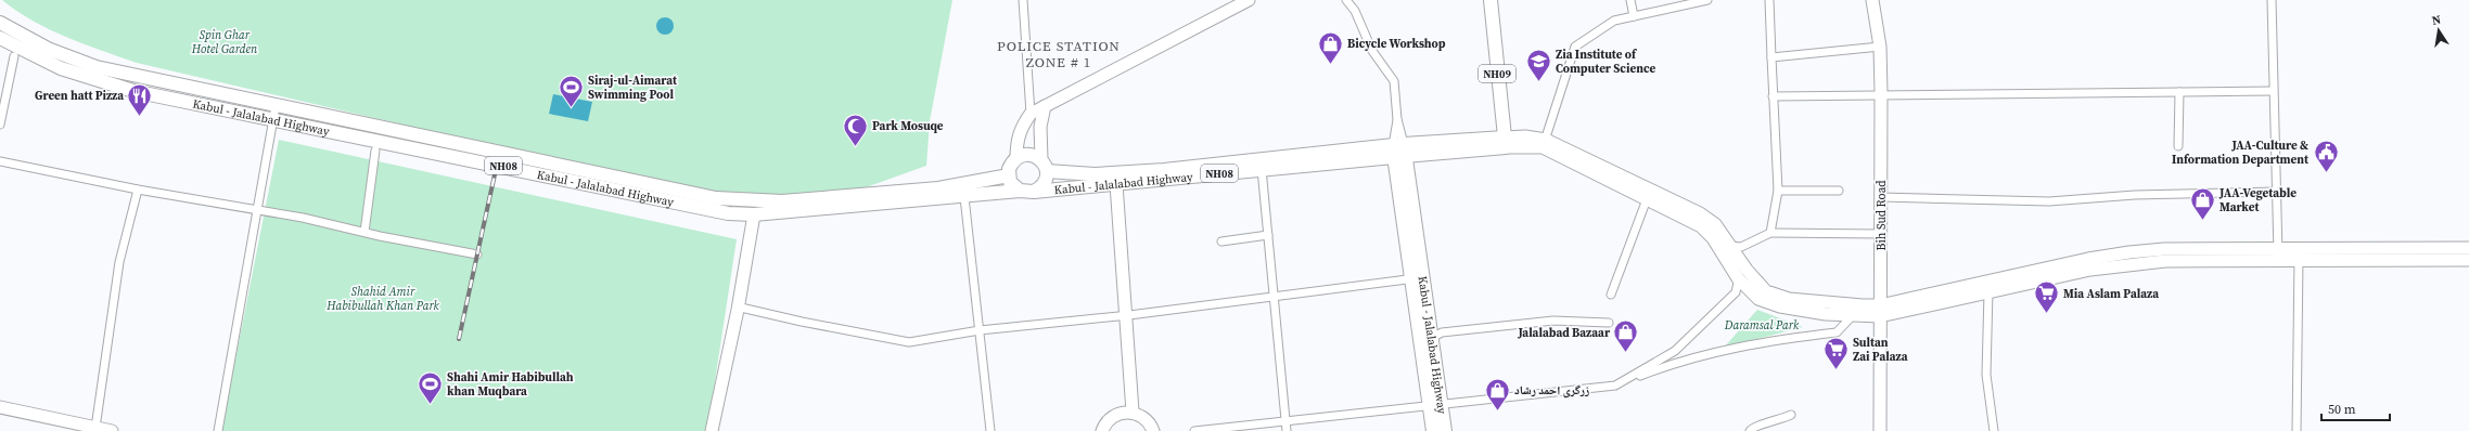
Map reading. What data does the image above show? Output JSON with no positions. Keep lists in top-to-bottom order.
{
  "streets": {
    "main road": [
      "NH09",
      "Kabul - Jalalabad Highway",
      "NH08",
      "Bih Sud Road"
    ]
  },
  "districts": ["POLICE STATION ZONE # 1"],
  "parks": ["Spin Ghar Hotel Garden", "Shahid Amir Habibullah Khan Park", "Daramsal Park"],
  "places": {
    "shop": [
      "Bicycle Workshop",
      "JAA-Vegetable Market",
      "Jalalabad Bazaar",
      "زرگری احمد رشاد"
    ],
    "school or university": ["Zia Institute of Computer Science"],
    "sports": ["Siraj-ul-Aimarat Swimming Pool", "Shahi Amir Habibullah khan Muqbara"],
    "restaurant": ["Green hatt Pizza"],
    "mosque": ["Park Mosuqe"],
    "public building": ["JAA-Culture & Information Department"],
    "supermarket": ["Mia Aslam Palaza", "Sultan Zai Palaza"]
  },
  "scale_bar": "50 m",
  "north": "top"
}
